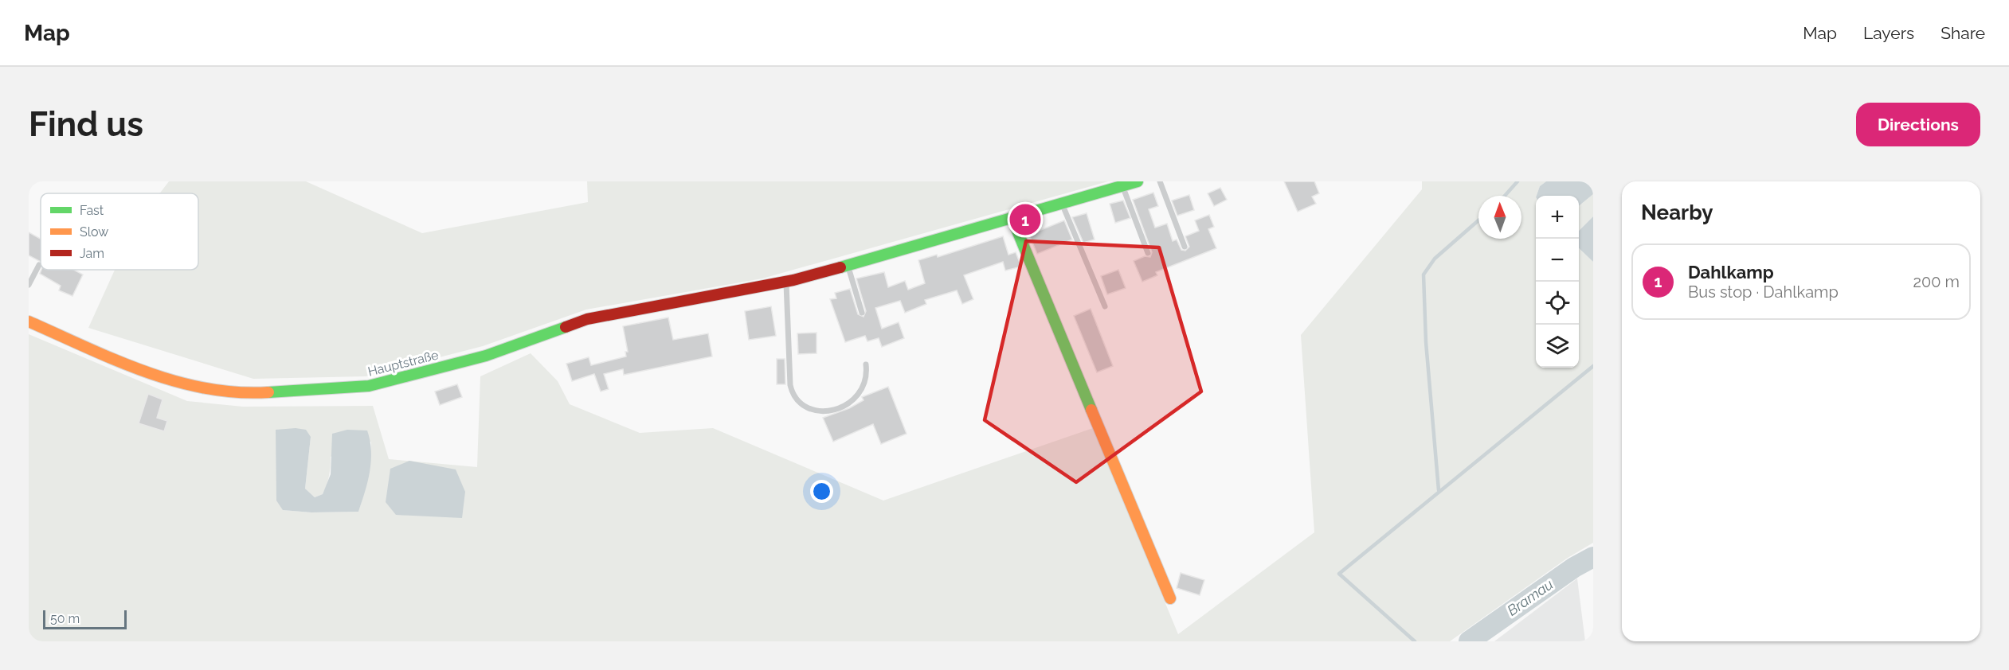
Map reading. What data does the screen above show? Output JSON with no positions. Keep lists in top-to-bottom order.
{
  "streets": {
    "street": ["Hauptstraße"]
  },
  "water": ["Bramau"],
  "legend": ["Fast", "Slow", "Jam"],
  "scale_bar": "50 m",
  "north": "top",
  "page": {
    "header": "Map",
    "nav": ["Map", "Layers", "Share"],
    "buttons": "Directions",
    "title": "Find us",
    "heading": "Nearby",
    "map_buttons": ["+", "−"],
    "pins": "1",
    "list": [
      {
        "mark": "1",
        "name": "Dahlkamp",
        "note": "Bus stop · Dahlkamp",
        "value": "200 m"
      }
    ],
    "scale": "50 m"
  }
}
